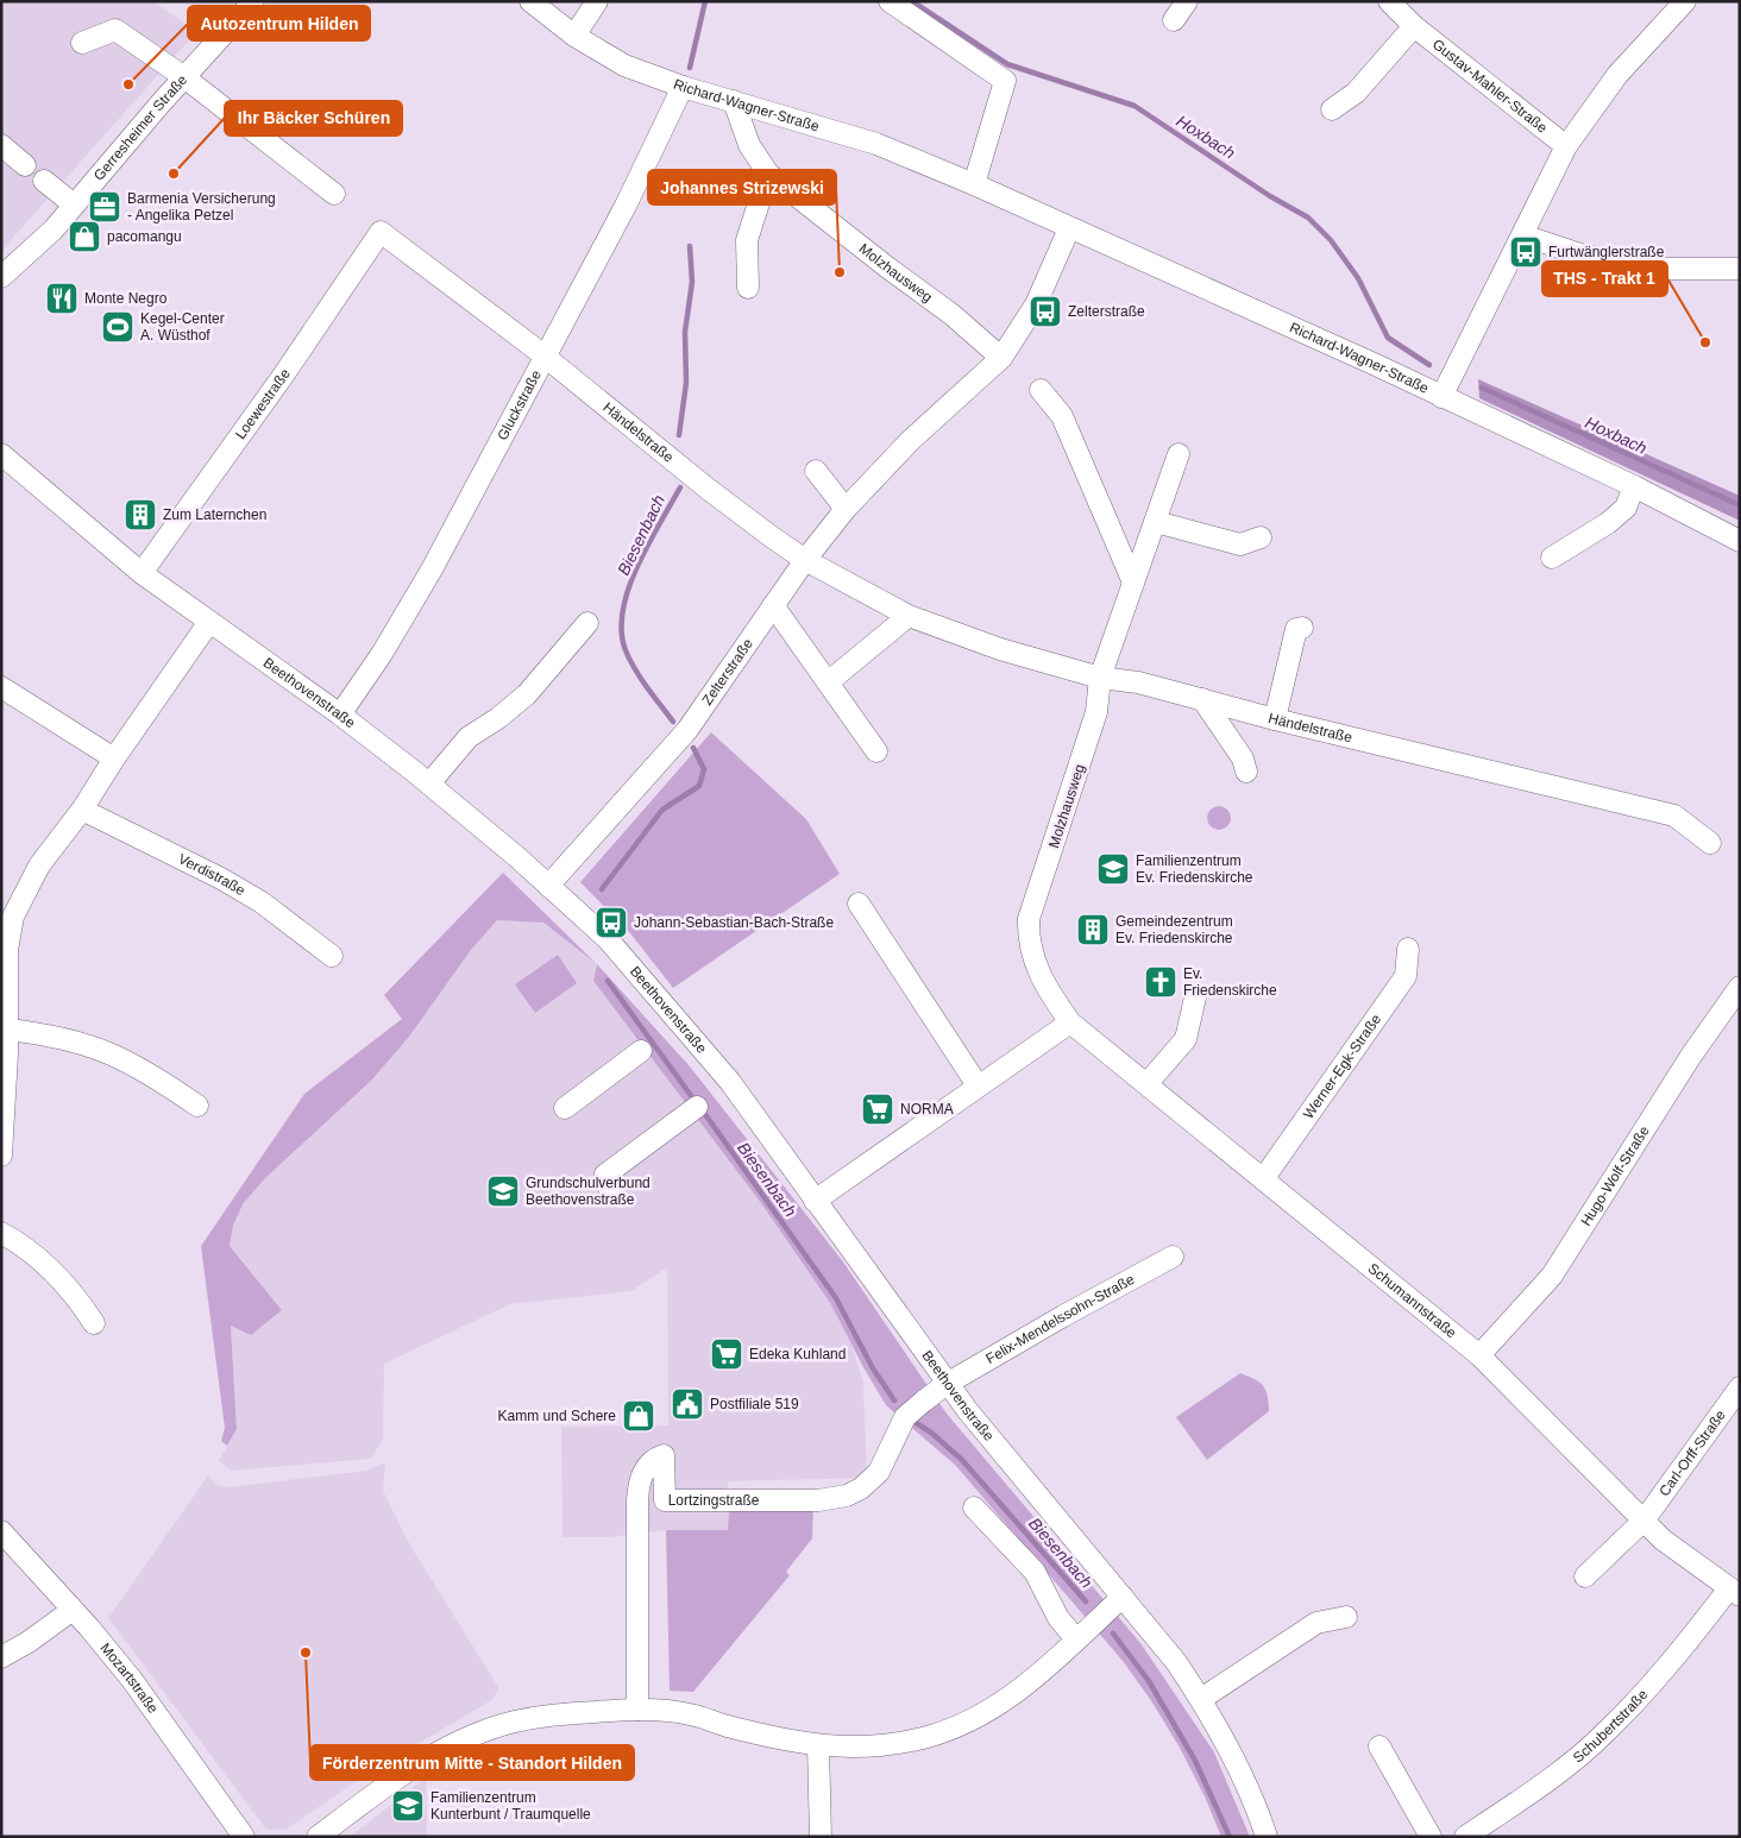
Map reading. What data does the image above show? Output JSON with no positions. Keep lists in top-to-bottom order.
{
  "streets": {
    "street": [
      "Gustav-Mahler-Straße",
      "Richard-Wagner-Straße",
      "Gerresheimer Straße",
      "Molzhausweg",
      "Loewestraße",
      "Gluckstraße",
      "Händelstraße",
      "Zelterstraße",
      "Beethovenstraße",
      "Verdistraße",
      "Werner-Egk-Straße",
      "Hugo-Wolf-Straße",
      "Schumannstraße",
      "Felix-Mendelssohn-Straße",
      "Carl-Orff-Straße",
      "Lortzingstraße",
      "Mozartstraße",
      "Schubertstraße"
    ]
  },
  "crossings": [
    ["Richard-Wagner-Straße", "Molzhausweg"],
    ["Richard-Wagner-Straße", "Gluckstraße"],
    ["Richard-Wagner-Straße", "Zelterstraße"],
    ["Molzhausweg", "Händelstraße"],
    ["Molzhausweg", "Zelterstraße"],
    ["Molzhausweg", "Schumannstraße"],
    ["Loewestraße", "Händelstraße"],
    ["Loewestraße", "Beethovenstraße"],
    ["Gluckstraße", "Händelstraße"],
    ["Gluckstraße", "Beethovenstraße"],
    ["Händelstraße", "Zelterstraße"],
    ["Zelterstraße", "Beethovenstraße"],
    ["Beethovenstraße", "Felix-Mendelssohn-Straße"],
    ["Beethovenstraße", "Lortzingstraße"],
    ["Werner-Egk-Straße", "Schumannstraße"],
    ["Hugo-Wolf-Straße", "Schumannstraße"],
    ["Schumannstraße", "Carl-Orff-Straße"],
    ["Schumannstraße", "Schubertstraße"],
    ["Felix-Mendelssohn-Straße", "Lortzingstraße"]
  ],
  "water": ["Hoxbach", "Biesenbach"],
  "places": {
    "other": [
      "Autozentrum Hilden",
      "Ihr Bäcker Schüren",
      "Johannes Strizewski",
      "THS - Trakt 1",
      "Förderzentrum Mitte - Standort Hilden"
    ],
    "office": ["Barmenia Versicherung - Angelika Petzel"],
    "shop": ["pacomangu", "Kamm und Schere"],
    "bus stop": ["Furtwänglerstraße", "Zelterstraße", "Johann-Sebastian-Bach-Straße"],
    "restaurant": ["Monte Negro"],
    "sports": ["Kegel-Center A. Wüsthof"],
    "building": ["Zum Laternchen", "Gemeindezentrum Ev. Friedenskirche"],
    "school or university": ["Familienzentrum Ev. Friedenskirche", "Grundschulverbund Beethovenstraße", "Familienzentrum Kunterbunt / Traumquelle"],
    "church": ["Ev. Friedenskirche"],
    "supermarket": ["NORMA", "Edeka Kuhland"],
    "public building": ["Postfiliale 519"]
  }
}
